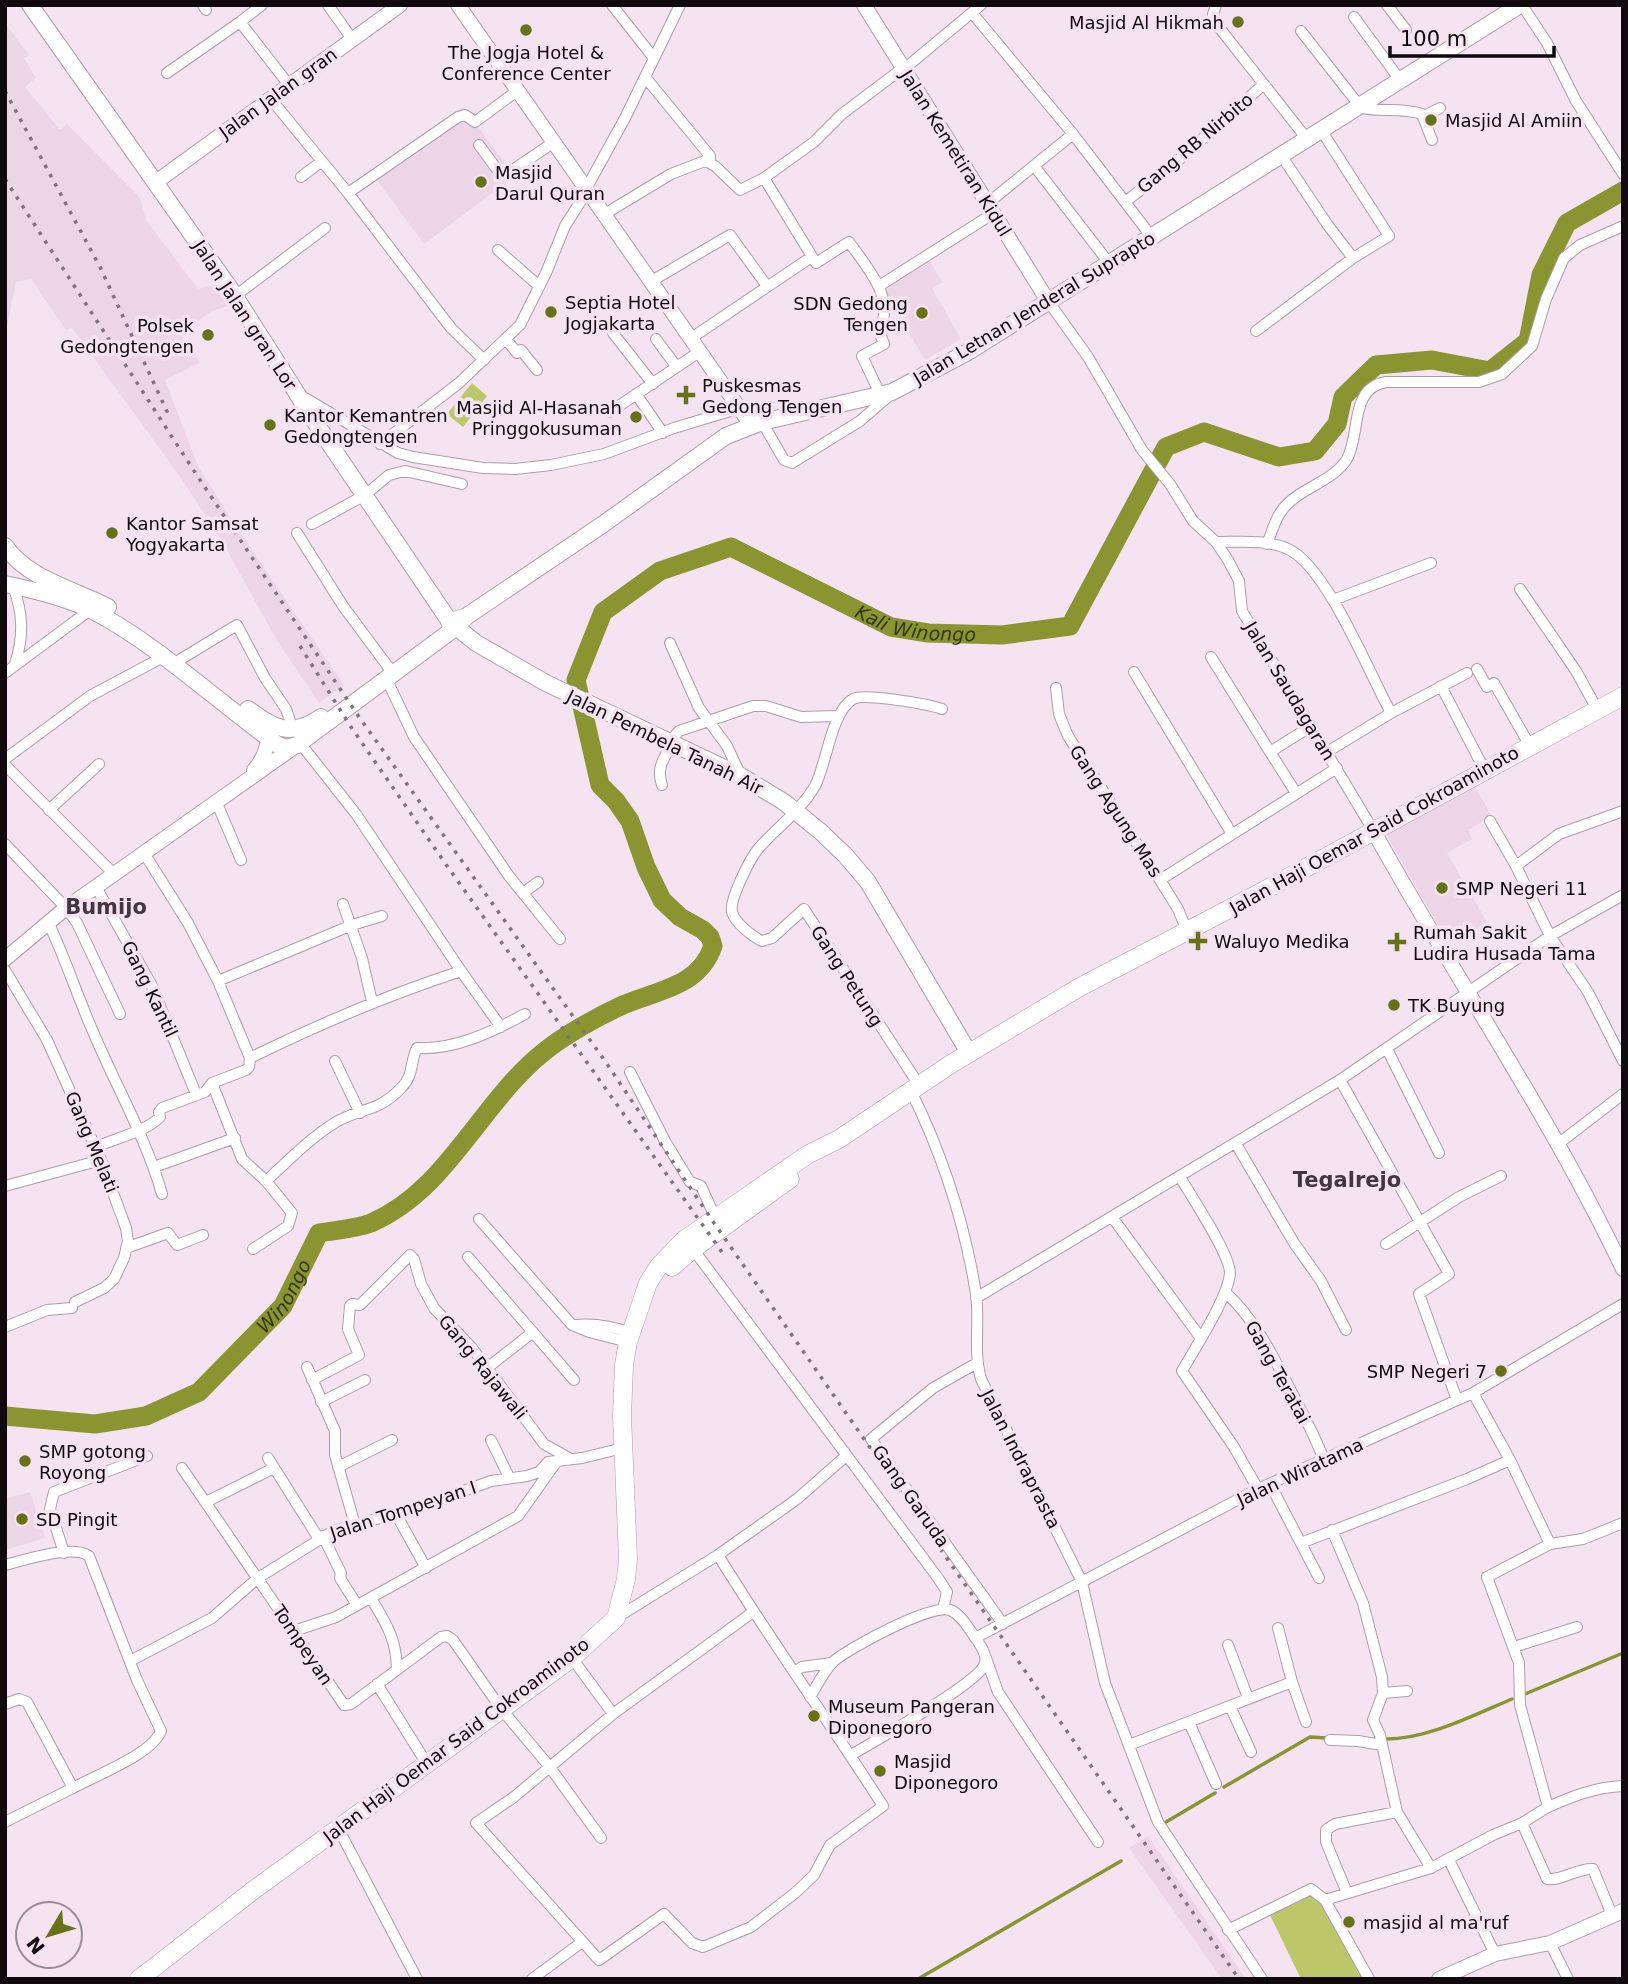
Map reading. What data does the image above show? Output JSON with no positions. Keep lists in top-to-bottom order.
{
  "streets": {
    "main road": [
      "Jalan Letnan Jenderal Suprapto",
      "Jalan Jalan gran Lor",
      "Jalan Pembela Tanah Air",
      "Jalan Haji Oemar Said Cokroaminoto"
    ],
    "street": [
      "Jalan Jalan gran",
      "Gang RB Nirbito",
      "Jalan Kemetiran Kidul",
      "Jalan Saudagaran",
      "Gang Agung Mas",
      "Gang Petung",
      "Gang Kantil",
      "Gang Melati",
      "Gang Rajawali",
      "Gang Teratai",
      "Jalan Indraprasta",
      "Jalan Wiratama",
      "Gang Garuda",
      "Jalan Tompeyan I",
      "Tompeyan"
    ]
  },
  "crossings": [
    ["Jalan Jalan gran", "Jalan Jalan gran Lor"],
    ["Jalan Kemetiran Kidul", "Jalan Letnan Jenderal Suprapto"],
    ["Jalan Kemetiran Kidul", "Jalan Saudagaran"],
    ["Jalan Letnan Jenderal Suprapto", "Jalan Jalan gran Lor"],
    ["Jalan Letnan Jenderal Suprapto", "Jalan Saudagaran"],
    ["Jalan Letnan Jenderal Suprapto", "Jalan Pembela Tanah Air"],
    ["Jalan Jalan gran Lor", "Jalan Pembela Tanah Air"],
    ["Jalan Saudagaran", "Jalan Haji Oemar Said Cokroaminoto"],
    ["Jalan Pembela Tanah Air", "Jalan Haji Oemar Said Cokroaminoto"],
    ["Jalan Pembela Tanah Air", "Gang Petung"],
    ["Gang Agung Mas", "Jalan Haji Oemar Said Cokroaminoto"],
    ["Jalan Haji Oemar Said Cokroaminoto", "Gang Petung"],
    ["Jalan Haji Oemar Said Cokroaminoto", "Jalan Indraprasta"],
    ["Jalan Haji Oemar Said Cokroaminoto", "Jalan Tompeyan I"],
    ["Gang Petung", "Jalan Indraprasta"],
    ["Gang Rajawali", "Jalan Tompeyan I"],
    ["Gang Teratai", "Jalan Wiratama"],
    ["Jalan Indraprasta", "Jalan Wiratama"],
    ["Jalan Indraprasta", "Gang Garuda"],
    ["Jalan Wiratama", "Gang Garuda"],
    ["Jalan Tompeyan I", "Tompeyan"]
  ],
  "districts": ["Bumijo", "Tegalrejo"],
  "water": ["Kali Winongo", "Winongo"],
  "places": {
    "other": [
      "Masjid Al Hikmah",
      "The Jogja Hotel & Conference Center",
      "Masjid Al Amiin",
      "Masjid Darul Quran",
      "Septia Hotel Jogjakarta",
      "SDN Gedong Tengen",
      "Polsek Gedongtengen",
      "Masjid Al-Hasanah Pringgokusuman",
      "Kantor Kemantren Gedongtengen",
      "Kantor Samsat Yogyakarta",
      "SMP Negeri 11",
      "TK Buyung",
      "SMP Negeri 7",
      "SMP gotong Royong",
      "SD Pingit",
      "Museum Pangeran Diponegoro",
      "Masjid Diponegoro",
      "masjid al ma'ruf"
    ],
    "health": ["Puskesmas Gedong Tengen", "Waluyo Medika", "Rumah Sakit Ludira Husada Tama"]
  },
  "scale_bar": "100 m",
  "north": "bottom left"
}
